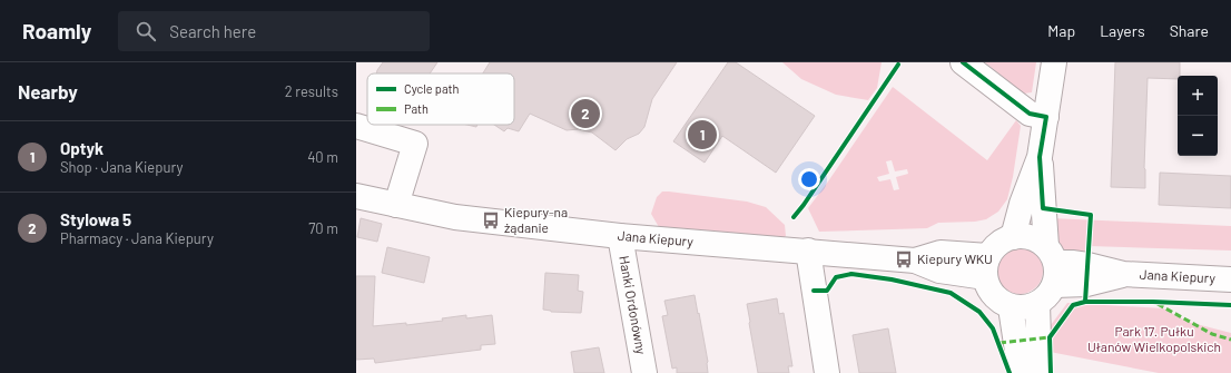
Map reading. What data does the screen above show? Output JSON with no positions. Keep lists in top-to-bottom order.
{
  "streets": {
    "street": ["Jana Kiepury", "Hanki Ordonówny"]
  },
  "crossings": [
    ["Jana Kiepury", "Hanki Ordonówny"]
  ],
  "parks": ["Park 17. Pułku Ułanów Wielkopolskich"],
  "places": {
    "bus stop": ["Kiepury-na żądanie", "Kiepury WKU"]
  },
  "legend": ["Cycle path", "Path"],
  "page": {
    "header": "Roamly",
    "search": "Search here",
    "nav": ["Map", "Layers", "Share"],
    "heading": ["Nearby", "2 results"],
    "map_buttons": ["+", "−"],
    "pins": ["2", "1"],
    "list": [
      {
        "mark": "1",
        "name": "Optyk",
        "note": "Shop · Jana Kiepury",
        "value": "40 m"
      },
      {
        "mark": "2",
        "name": "Stylowa 5",
        "note": "Pharmacy · Jana Kiepury",
        "value": "70 m"
      }
    ]
  }
}
